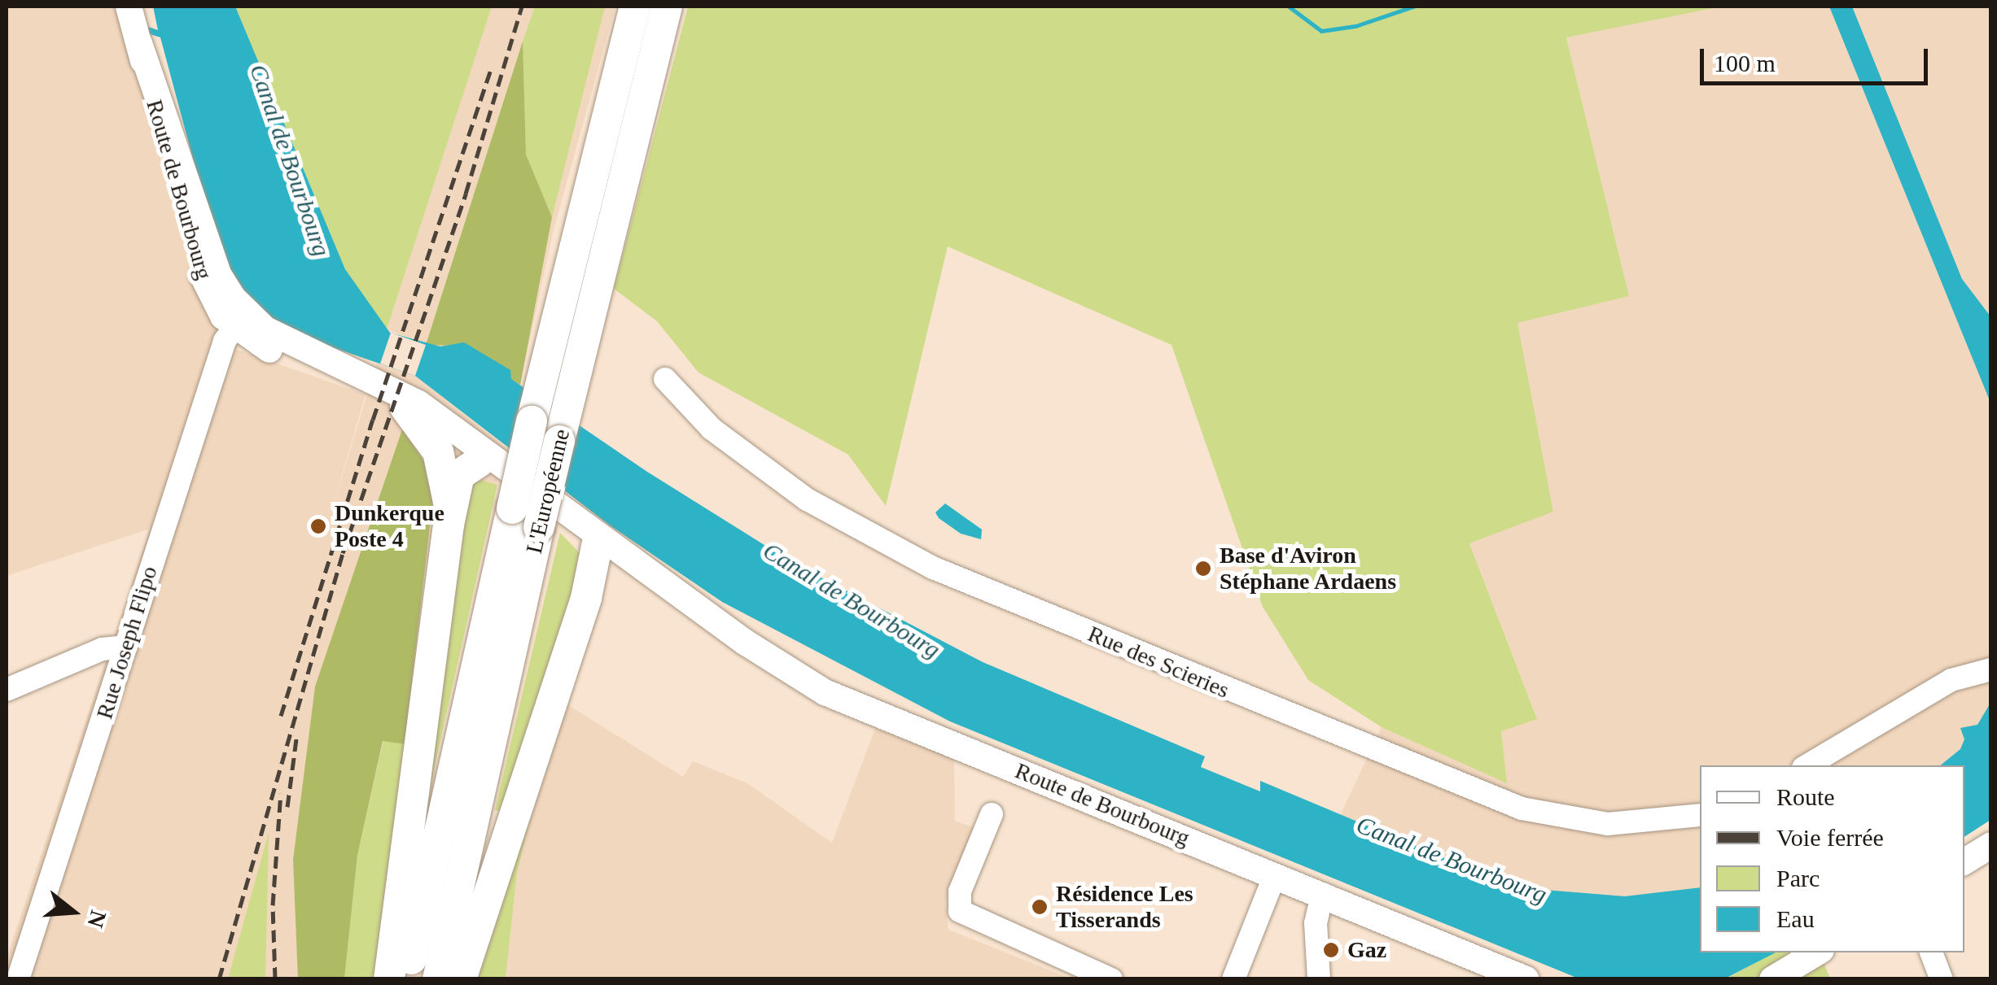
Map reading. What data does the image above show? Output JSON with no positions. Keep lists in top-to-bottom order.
{
  "streets": {
    "highway": ["L'Européenne"],
    "main road": ["Route de Bourbourg"],
    "street": ["Rue Joseph Flipo", "Rue des Scieries"]
  },
  "crossings": [
    ["Route de Bourbourg", "Rue Joseph Flipo"]
  ],
  "water": ["Canal de Bourbourg"],
  "places": [
    "Dunkerque Poste 4",
    "Base d'Aviron Stéphane Ardaens",
    "Résidence Les Tisserands",
    "Gaz"
  ],
  "legend": [
    "Route",
    "Voie ferrée",
    "Parc",
    "Eau"
  ],
  "scale_bar": "100 m",
  "north": "right"
}
